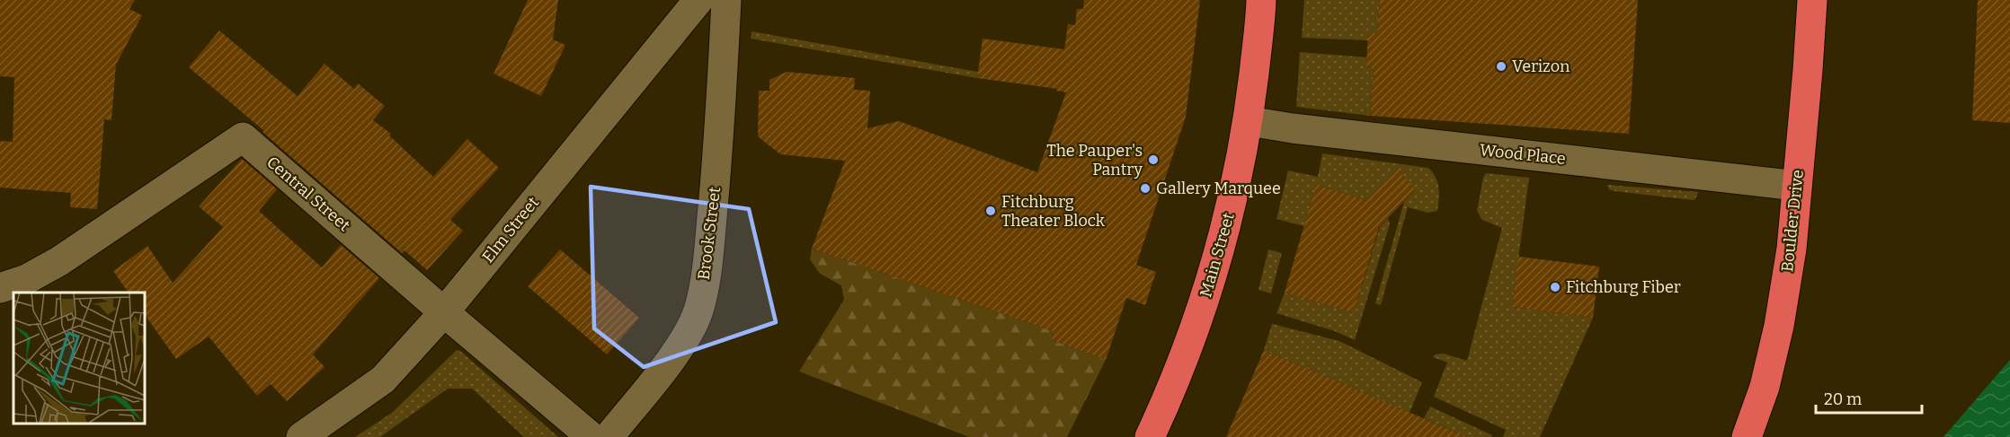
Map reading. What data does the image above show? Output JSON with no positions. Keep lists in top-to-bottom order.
{
  "streets": {
    "highway": ["Boulder Drive", "Main Street"],
    "street": [
      "Wood Place",
      "Central Street",
      "Elm Street",
      "Brook Street"
    ]
  },
  "crossings": [
    ["Wood Place", "Boulder Drive"],
    ["Wood Place", "Main Street"],
    ["Central Street", "Elm Street"]
  ],
  "places": [
    "Verizon",
    "The Pauper's Pantry",
    "Gallery Marquee",
    "Fitchburg Theater Block",
    "Fitchburg Fiber"
  ],
  "scale_bar": "20 m"
}
